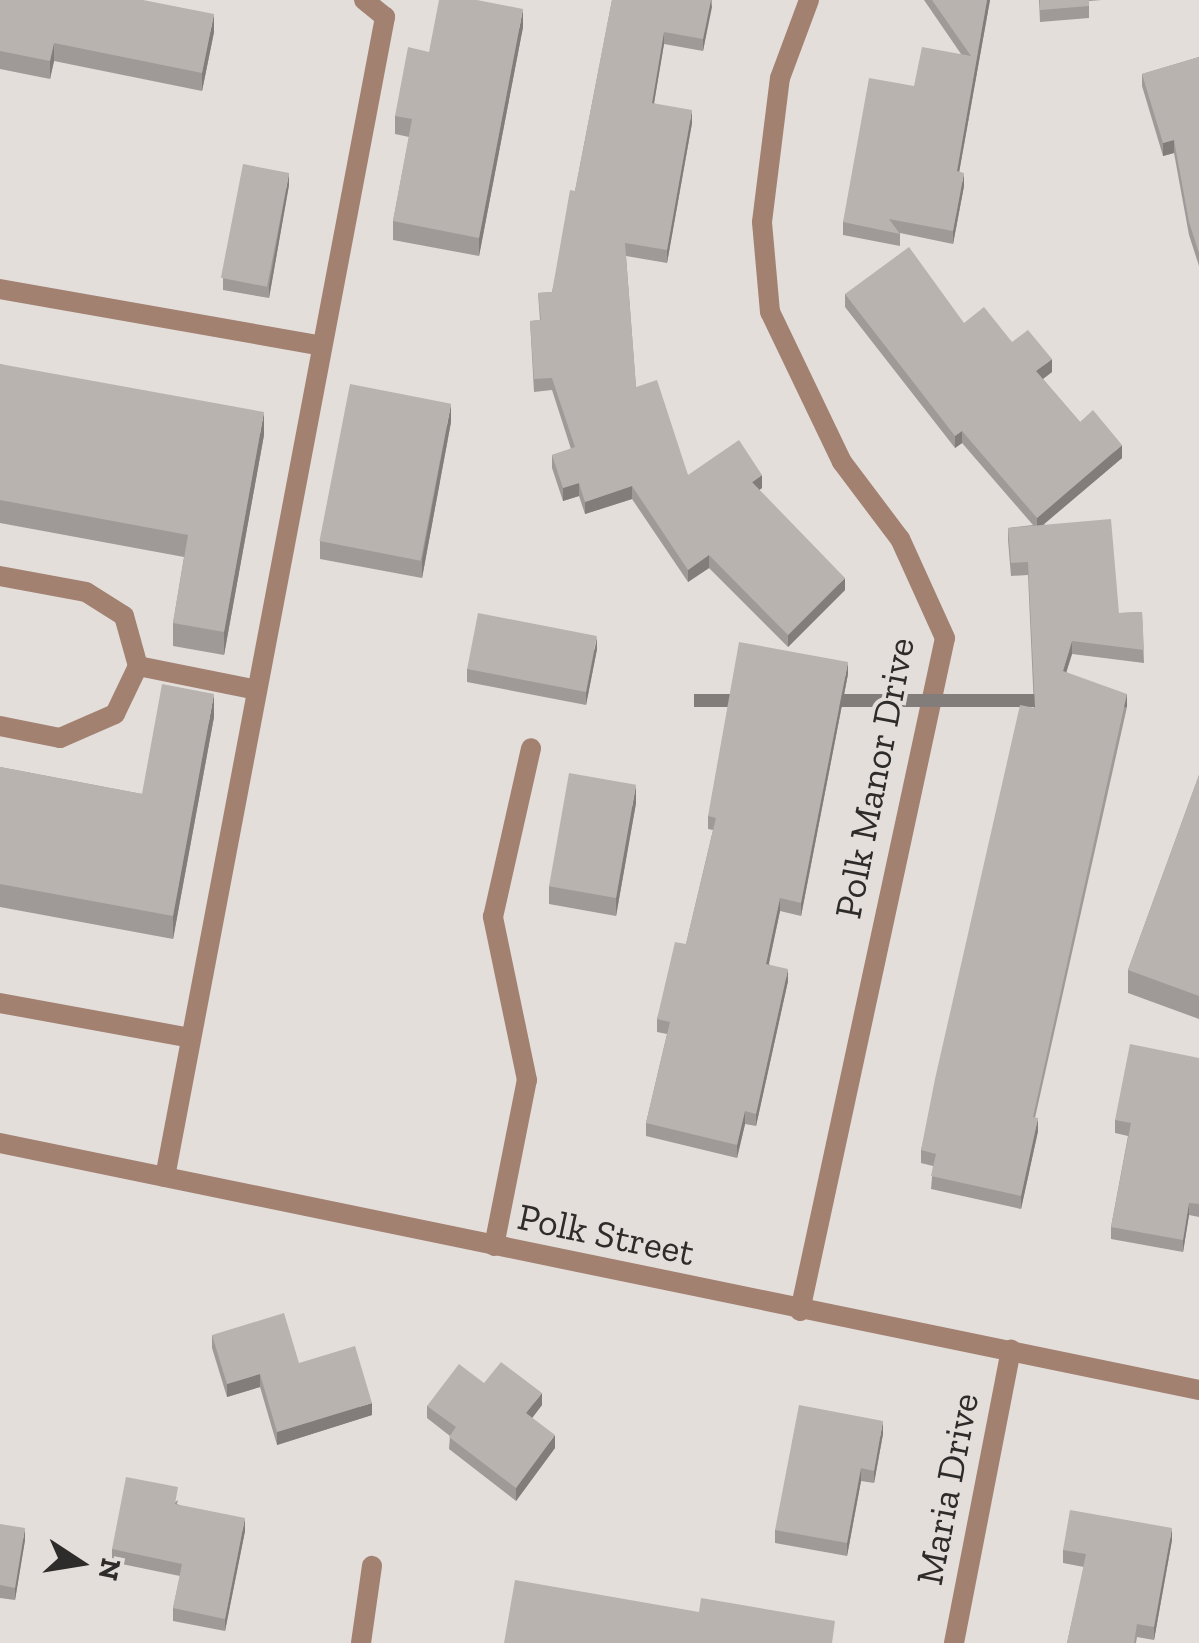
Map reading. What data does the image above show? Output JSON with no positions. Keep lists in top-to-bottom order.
{
  "streets": {
    "street": ["Polk Manor Drive", "Polk Street", "Maria Drive"]
  },
  "crossings": [
    ["Polk Manor Drive", "Polk Street"],
    ["Polk Street", "Maria Drive"]
  ],
  "north": "right"
}
